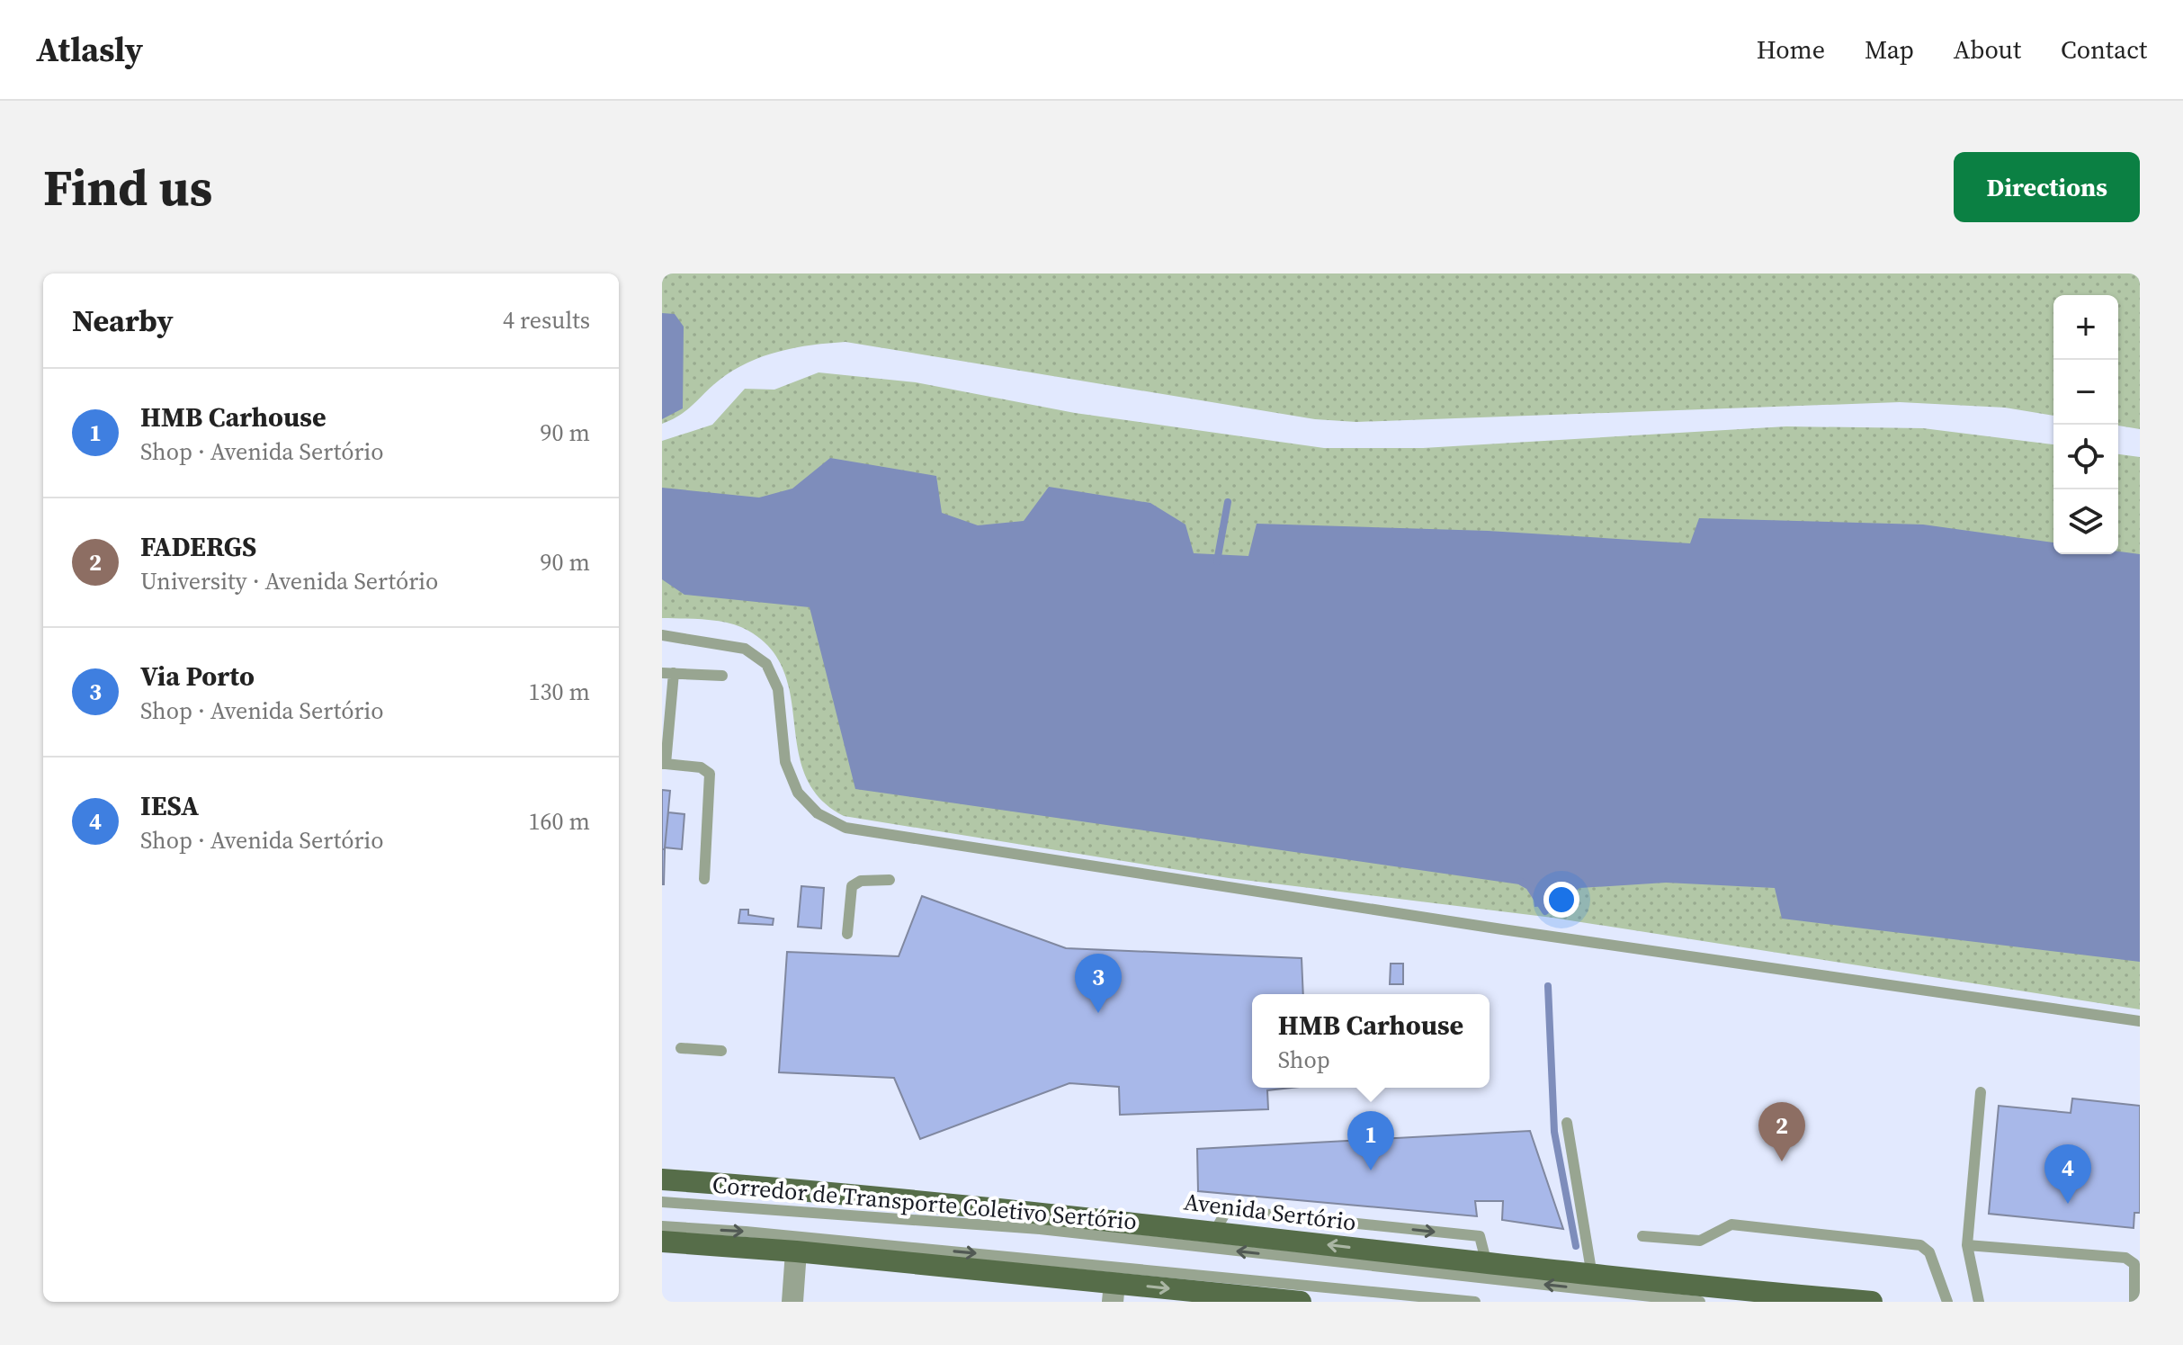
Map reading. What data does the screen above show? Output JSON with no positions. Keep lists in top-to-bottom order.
{
  "streets": {
    "main road": ["Avenida Sertório"],
    "lane": ["Corredor de Transporte Coletivo Sertório"]
  },
  "page": {
    "header": "Atlasly",
    "nav": [
      "Home",
      "Map",
      "About",
      "Contact"
    ],
    "buttons": "Directions",
    "title": "Find us",
    "heading": ["Nearby", "4 results"],
    "map_buttons": ["+", "−"],
    "list": [
      {
        "mark": "1",
        "name": "HMB Carhouse",
        "note": "Shop · Avenida Sertório",
        "value": "90 m"
      },
      {
        "mark": "2",
        "name": "FADERGS",
        "note": "University · Avenida Sertório",
        "value": "90 m"
      },
      {
        "mark": "3",
        "name": "Via Porto",
        "note": "Shop · Avenida Sertório",
        "value": "130 m"
      },
      {
        "mark": "4",
        "name": "IESA",
        "note": "Shop · Avenida Sertório",
        "value": "160 m"
      }
    ],
    "pins": [
      "3",
      "2",
      "1",
      "4"
    ],
    "popup": ["HMB Carhouse", "Shop"]
  }
}
